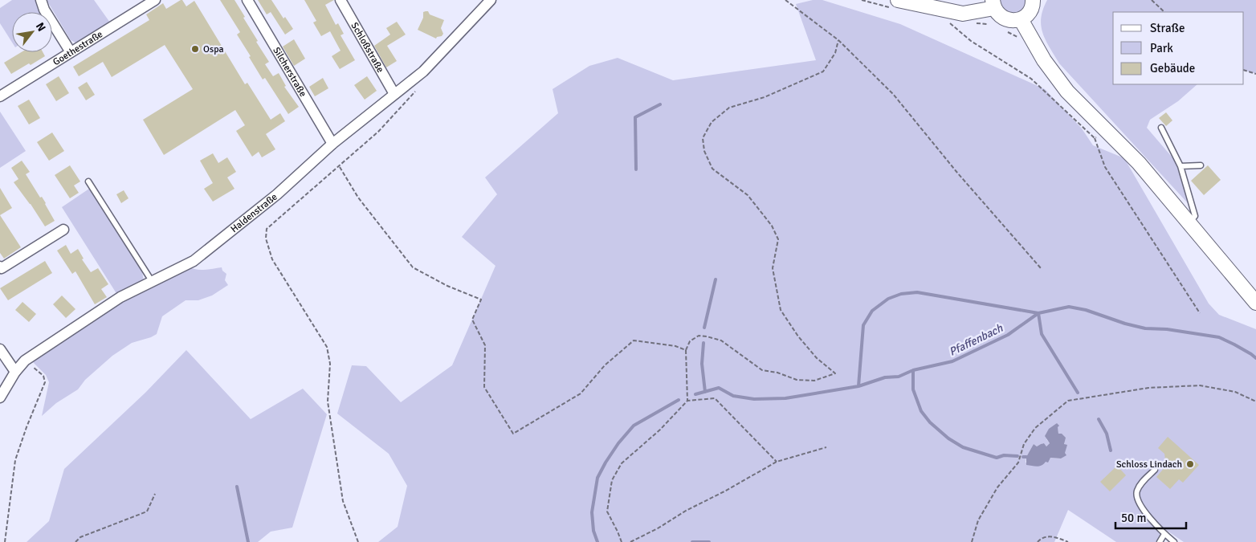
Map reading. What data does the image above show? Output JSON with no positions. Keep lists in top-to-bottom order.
{
  "streets": {
    "street": [
      "Schloßstraße",
      "Goethestraße",
      "Silcherstraße",
      "Haldenstraße"
    ]
  },
  "crossings": [
    ["Schloßstraße", "Haldenstraße"],
    ["Silcherstraße", "Haldenstraße"]
  ],
  "water": ["Pfaffenbach"],
  "places": ["Ospa", "Schloss Lindach"],
  "legend": ["Straße", "Park", "Gebäude"],
  "scale_bar": "50 m",
  "north": "top right"
}
